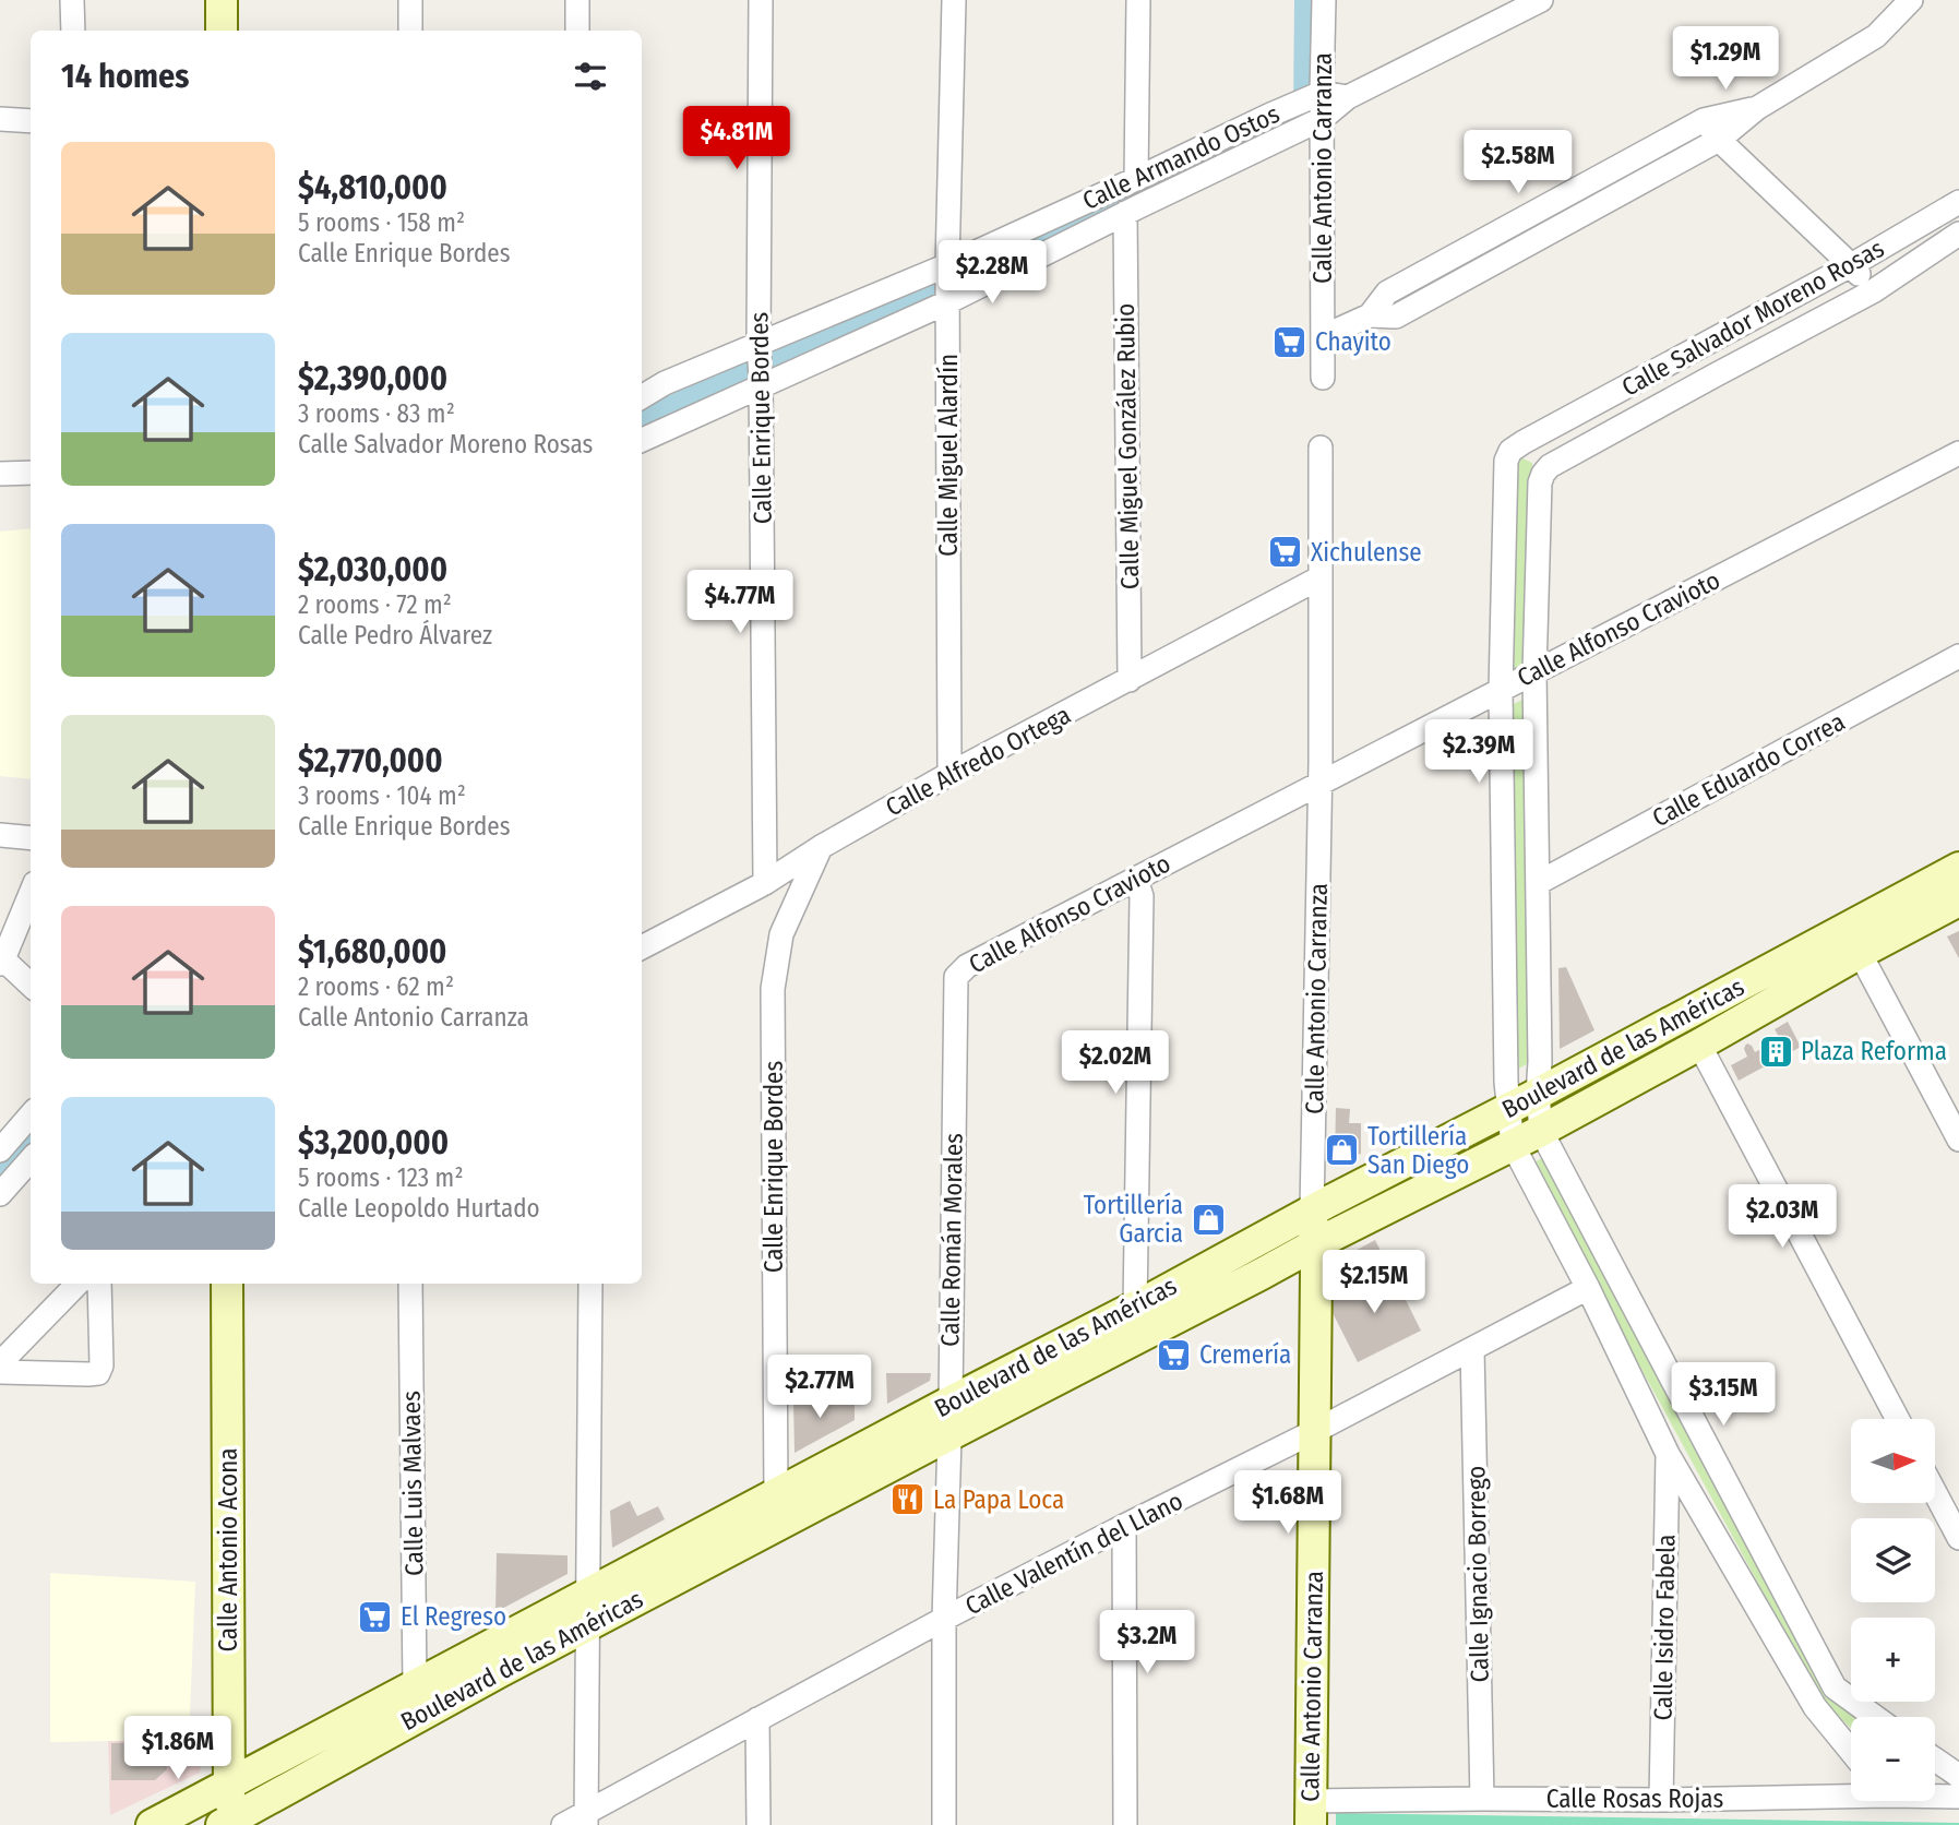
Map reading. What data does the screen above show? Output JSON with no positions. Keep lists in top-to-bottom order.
{
  "streets": {
    "main road": ["Calle Antonio Carranza", "Boulevard de las Américas", "Calle Antonio Acona"],
    "street": [
      "Calle Armando Ostos",
      "Calle Salvador Moreno Rosas",
      "Calle Enrique Bordes",
      "Calle Miguel González Rubio",
      "Calle Miguel Alardín",
      "Calle Alfonso Cravioto",
      "Calle Alfredo Ortega",
      "Calle Eduardo Correa",
      "Calle Román Morales",
      "Calle Luis Malvaes",
      "Calle Valentín del Llano",
      "Calle Ignacio Borrego",
      "Calle Isidro Fabela",
      "Calle Rosas Rojas"
    ]
  },
  "crossings": [
    ["Calle Armando Ostos", "Calle Antonio Carranza"],
    ["Calle Armando Ostos", "Calle Enrique Bordes"],
    ["Calle Armando Ostos", "Calle Miguel González Rubio"],
    ["Calle Armando Ostos", "Calle Miguel Alardín"],
    ["Calle Antonio Carranza", "Calle Alfonso Cravioto"],
    ["Calle Antonio Carranza", "Calle Alfredo Ortega"],
    ["Calle Antonio Carranza", "Boulevard de las Américas"],
    ["Calle Antonio Carranza", "Calle Valentín del Llano"],
    ["Calle Antonio Carranza", "Calle Rosas Rojas"],
    ["Calle Salvador Moreno Rosas", "Calle Alfonso Cravioto"],
    ["Calle Salvador Moreno Rosas", "Calle Eduardo Correa"],
    ["Calle Salvador Moreno Rosas", "Boulevard de las Américas"],
    ["Calle Salvador Moreno Rosas", "Calle Valentín del Llano"],
    ["Calle Salvador Moreno Rosas", "Calle Isidro Fabela"],
    ["Calle Enrique Bordes", "Calle Alfredo Ortega"],
    ["Calle Enrique Bordes", "Boulevard de las Américas"],
    ["Calle Miguel González Rubio", "Calle Alfredo Ortega"],
    ["Calle Miguel Alardín", "Calle Alfredo Ortega"],
    ["Calle Alfonso Cravioto", "Calle Román Morales"],
    ["Boulevard de las Américas", "Calle Román Morales"],
    ["Boulevard de las Américas", "Calle Luis Malvaes"],
    ["Boulevard de las Américas", "Calle Antonio Acona"],
    ["Calle Román Morales", "Calle Valentín del Llano"],
    ["Calle Valentín del Llano", "Calle Ignacio Borrego"],
    ["Calle Ignacio Borrego", "Calle Rosas Rojas"],
    ["Calle Isidro Fabela", "Calle Rosas Rojas"]
  ],
  "places": {
    "supermarket": [
      "Chayito",
      "Xichulense",
      "Cremería",
      "El Regreso"
    ],
    "building": ["Plaza Reforma"],
    "shop": ["Tortillería San Diego", "Tortillería Garcia"],
    "restaurant": ["La Papa Loca"]
  },
  "north": "right",
  "page": {
    "price": [
      "$1.29M",
      "$4.81M",
      "$2.58M",
      "$2.28M",
      "$4.77M",
      "$2.39M",
      "$2.02M",
      "$2.03M",
      "$2.15M",
      "$2.77M",
      "$3.15M",
      "$1.68M",
      "$3.2M",
      "$1.86M"
    ],
    "heading": "14 homes",
    "list": [
      {
        "name": "$4,810,000",
        "note": "5 rooms · 158 m² · Calle Enrique Bordes"
      },
      {
        "name": "$2,390,000",
        "note": "3 rooms · 83 m² · Calle Salvador Moreno Rosas"
      },
      {
        "name": "$2,030,000",
        "note": "2 rooms · 72 m² · Calle Pedro Álvarez"
      },
      {
        "name": "$2,770,000",
        "note": "3 rooms · 104 m² · Calle Enrique Bordes"
      },
      {
        "name": "$1,680,000",
        "note": "2 rooms · 62 m² · Calle Antonio Carranza"
      },
      {
        "name": "$3,200,000",
        "note": "5 rooms · 123 m² · Calle Leopoldo Hurtado"
      }
    ],
    "map_buttons": ["+", "−"]
  }
}
